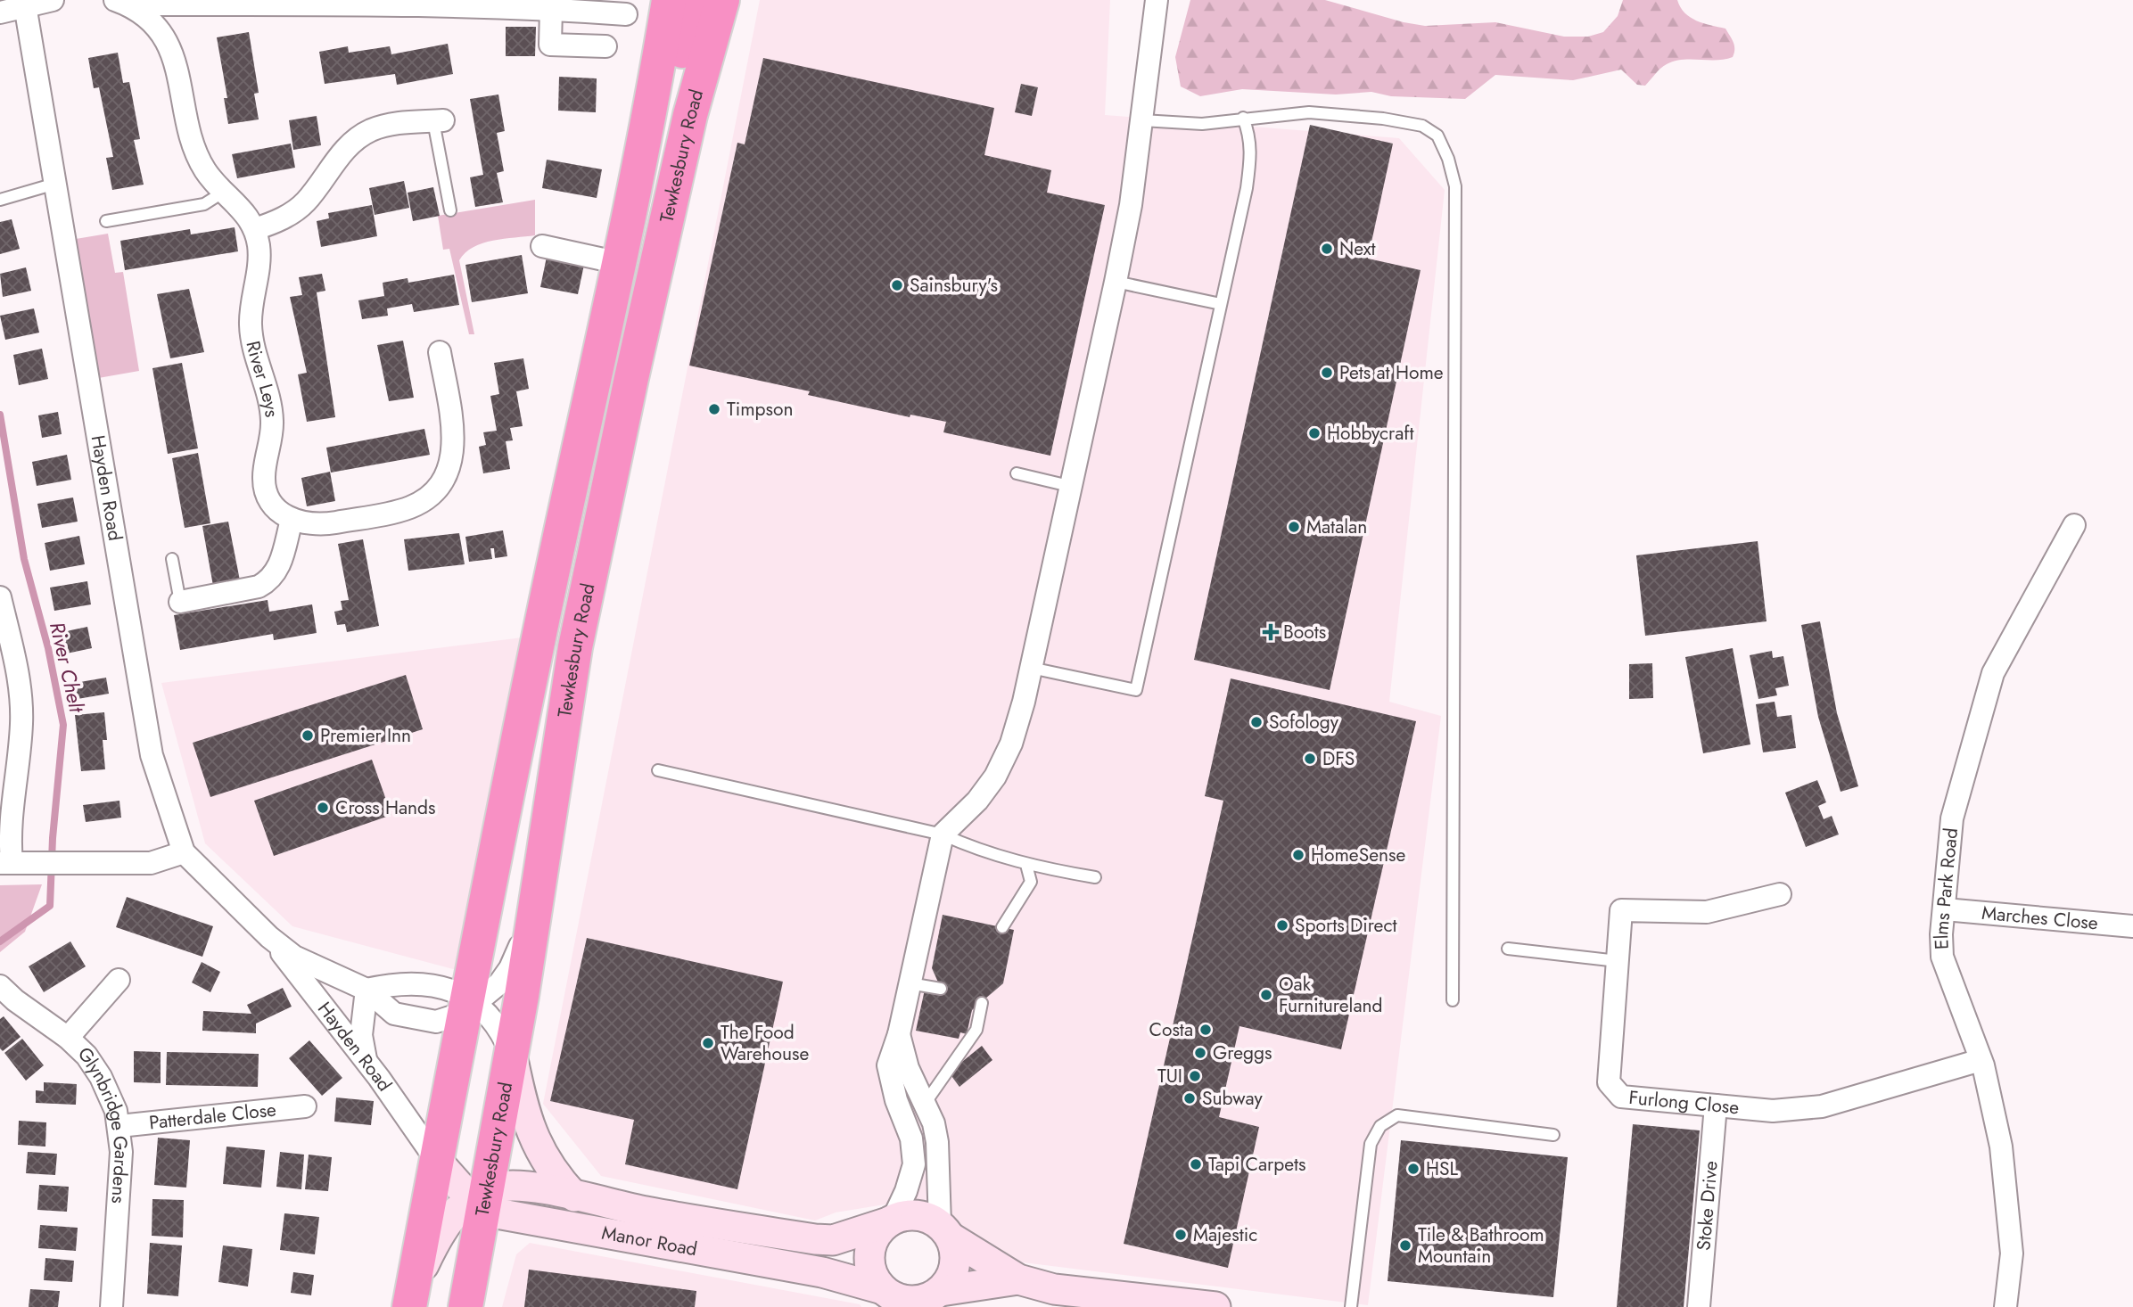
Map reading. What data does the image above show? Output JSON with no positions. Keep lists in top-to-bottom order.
{
  "streets": {
    "highway": ["Tewkesbury Road"],
    "street": [
      "River Leys",
      "Hayden Road",
      "Elms Park Road",
      "Marches Close",
      "Furlong Close",
      "Patterdale Close",
      "Glynbridge Gardens",
      "Stoke Drive",
      "Manor Road"
    ]
  },
  "crossings": [
    ["Tewkesbury Road", "Hayden Road"],
    ["Tewkesbury Road", "Manor Road"],
    ["Elms Park Road", "Marches Close"],
    ["Elms Park Road", "Furlong Close"],
    ["Furlong Close", "Stoke Drive"],
    ["Patterdale Close", "Glynbridge Gardens"]
  ],
  "water": ["River Chelt"],
  "places": {
    "other": [
      "Next",
      "Sainsbury's",
      "Pets at Home",
      "Timpson",
      "Hobbycraft",
      "Matalan",
      "Sofology",
      "Premier Inn",
      "DFS",
      "Cross Hands",
      "HomeSense",
      "Sports Direct",
      "Oak Furnitureland",
      "Costa",
      "The Food Warehouse",
      "Greggs",
      "TUI",
      "Subway",
      "Tapi Carpets",
      "HSL",
      "Majestic",
      "Tile & Bathroom Mountain"
    ],
    "health": ["Boots"]
  }
}
